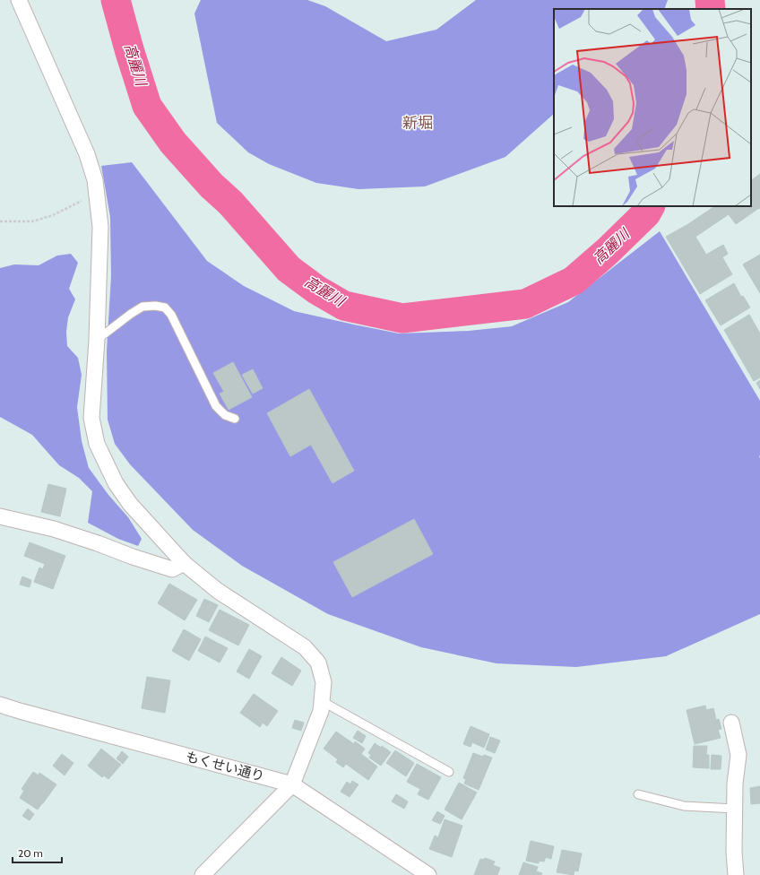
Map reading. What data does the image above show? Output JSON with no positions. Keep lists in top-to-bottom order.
{
  "streets": {
    "street": ["もくせい通り"]
  },
  "districts": ["新堀"],
  "water": ["高麗川"],
  "scale_bar": "20 m"
}
